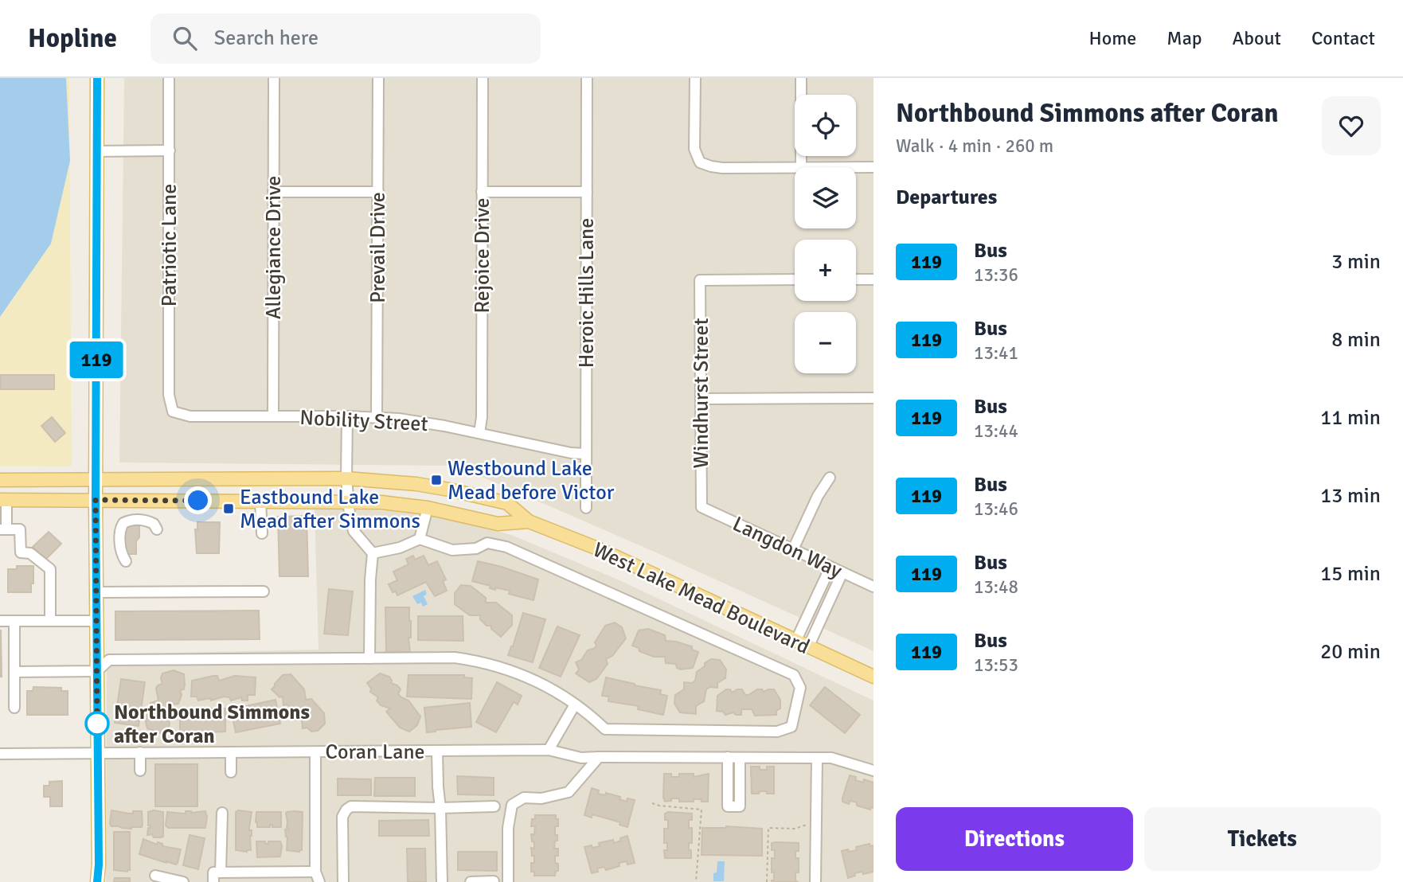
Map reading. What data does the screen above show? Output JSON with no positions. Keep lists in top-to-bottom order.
{
  "streets": {
    "main road": ["West Lake Mead Boulevard"],
    "street": [
      "Patriotic Lane",
      "Allegiance Drive",
      "Prevail Drive",
      "Rejoice Drive",
      "Heroic Hills Lane",
      "Windhurst Street",
      "Nobility Street",
      "Langdon Way",
      "Coran Lane"
    ]
  },
  "crossings": [
    ["Patriotic Lane", "Nobility Street"],
    ["Allegiance Drive", "Nobility Street"],
    ["Prevail Drive", "Nobility Street"],
    ["Rejoice Drive", "Nobility Street"],
    ["Heroic Hills Lane", "Nobility Street"],
    ["Windhurst Street", "Langdon Way"]
  ],
  "places": {
    "transit": ["Westbound Lake Mead before Victor", "Eastbound Lake Mead after Simmons"],
    "other": ["Northbound Simmons after Coran"]
  },
  "lines": ["bus line 119"],
  "page": {
    "header": "Hopline",
    "search": "Search here",
    "nav": [
      "Home",
      "Map",
      "About",
      "Contact"
    ],
    "on_map": "119",
    "heading": [
      ["Northbound Simmons after Coran", "Walk · 4 min · 260 m"],
      "Departures"
    ],
    "map_buttons": ["+", "−"],
    "list": [
      {
        "mark": "119",
        "name": "Bus",
        "note": "13:36",
        "value": "3 min"
      },
      {
        "mark": "119",
        "name": "Bus",
        "note": "13:41",
        "value": "8 min"
      },
      {
        "mark": "119",
        "name": "Bus",
        "note": "13:44",
        "value": "11 min"
      },
      {
        "mark": "119",
        "name": "Bus",
        "note": "13:46",
        "value": "13 min"
      },
      {
        "mark": "119",
        "name": "Bus",
        "note": "13:48",
        "value": "15 min"
      },
      {
        "mark": "119",
        "name": "Bus",
        "note": "13:53",
        "value": "20 min"
      }
    ],
    "buttons": ["Directions", "Tickets"]
  }
}
